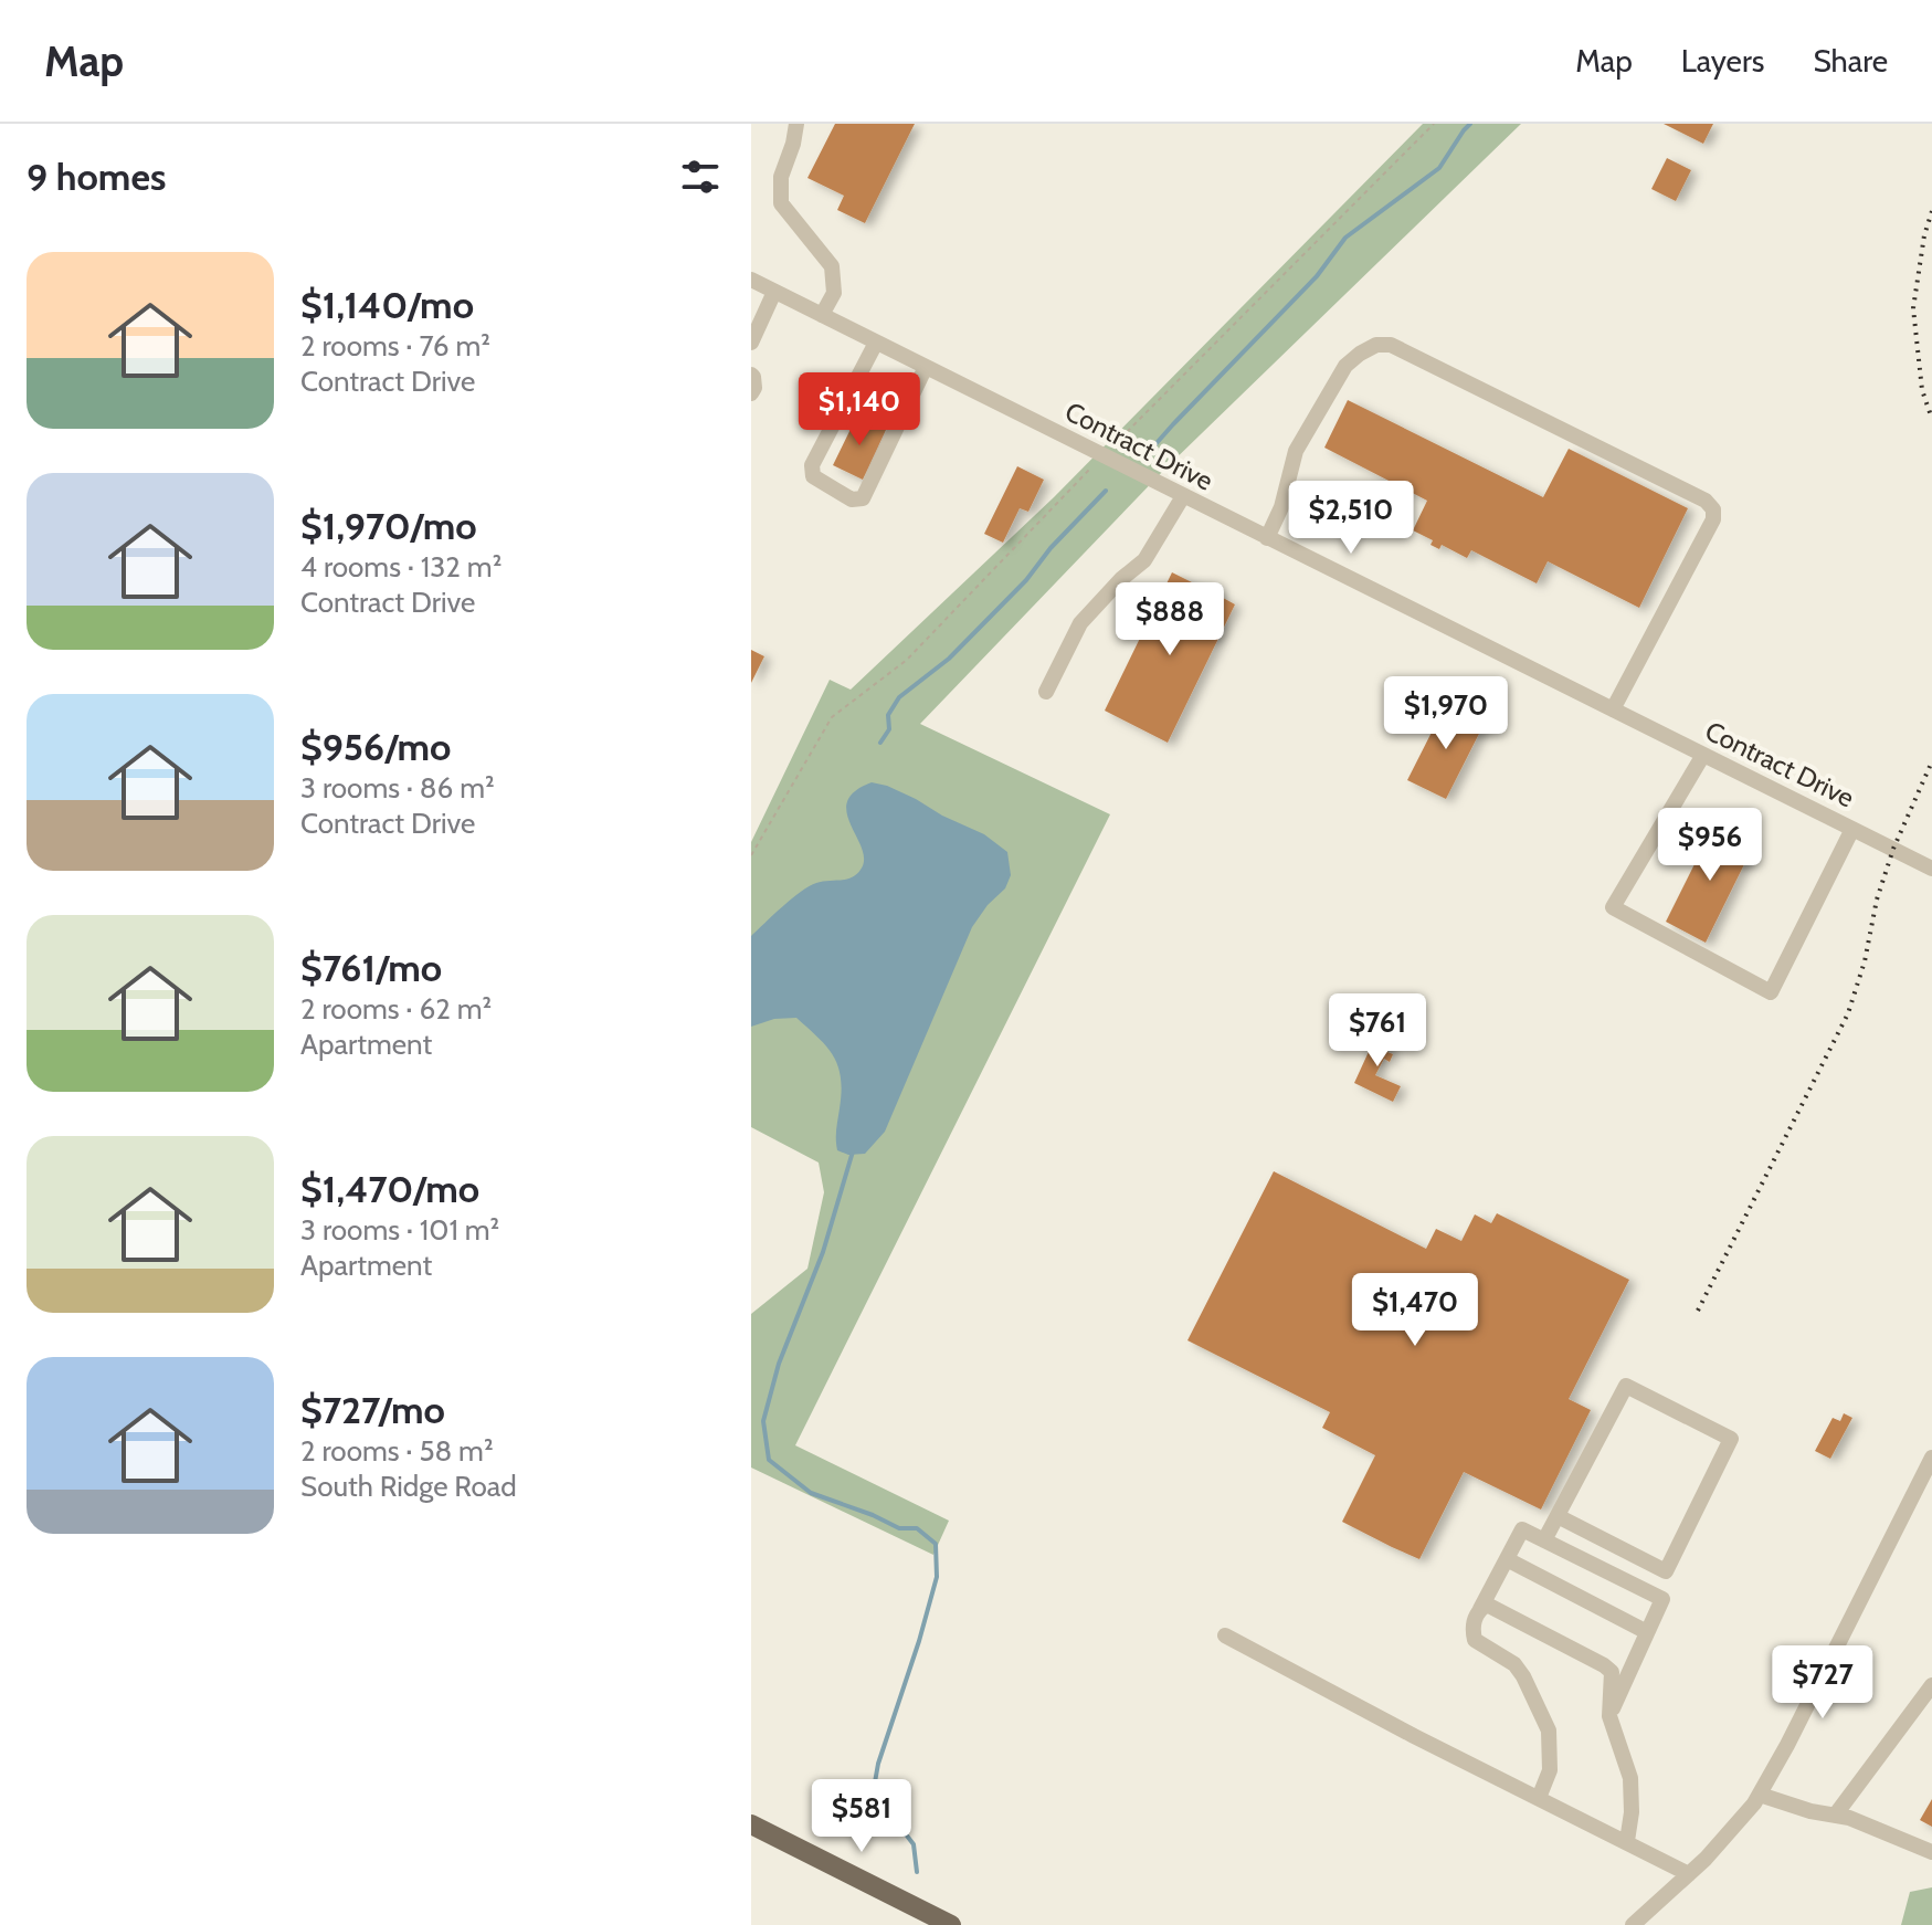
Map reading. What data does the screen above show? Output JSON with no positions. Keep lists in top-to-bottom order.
{
  "streets": {
    "street": ["Contract Drive"]
  },
  "page": {
    "header": "Map",
    "nav": ["Map", "Layers", "Share"],
    "heading": "9 homes",
    "list": [
      {
        "name": "$1,140/mo",
        "note": "2 rooms · 76 m² · Contract Drive"
      },
      {
        "name": "$1,970/mo",
        "note": "4 rooms · 132 m² · Contract Drive"
      },
      {
        "name": "$956/mo",
        "note": "3 rooms · 86 m² · Contract Drive"
      },
      {
        "name": "$761/mo",
        "note": "2 rooms · 62 m² · Apartment"
      },
      {
        "name": "$1,470/mo",
        "note": "3 rooms · 101 m² · Apartment"
      },
      {
        "name": "$727/mo",
        "note": "2 rooms · 58 m² · South Ridge Road"
      }
    ],
    "price": [
      "$1,140",
      "$2,510",
      "$888",
      "$1,970",
      "$956",
      "$761",
      "$1,470",
      "$727",
      "$581"
    ]
  }
}
